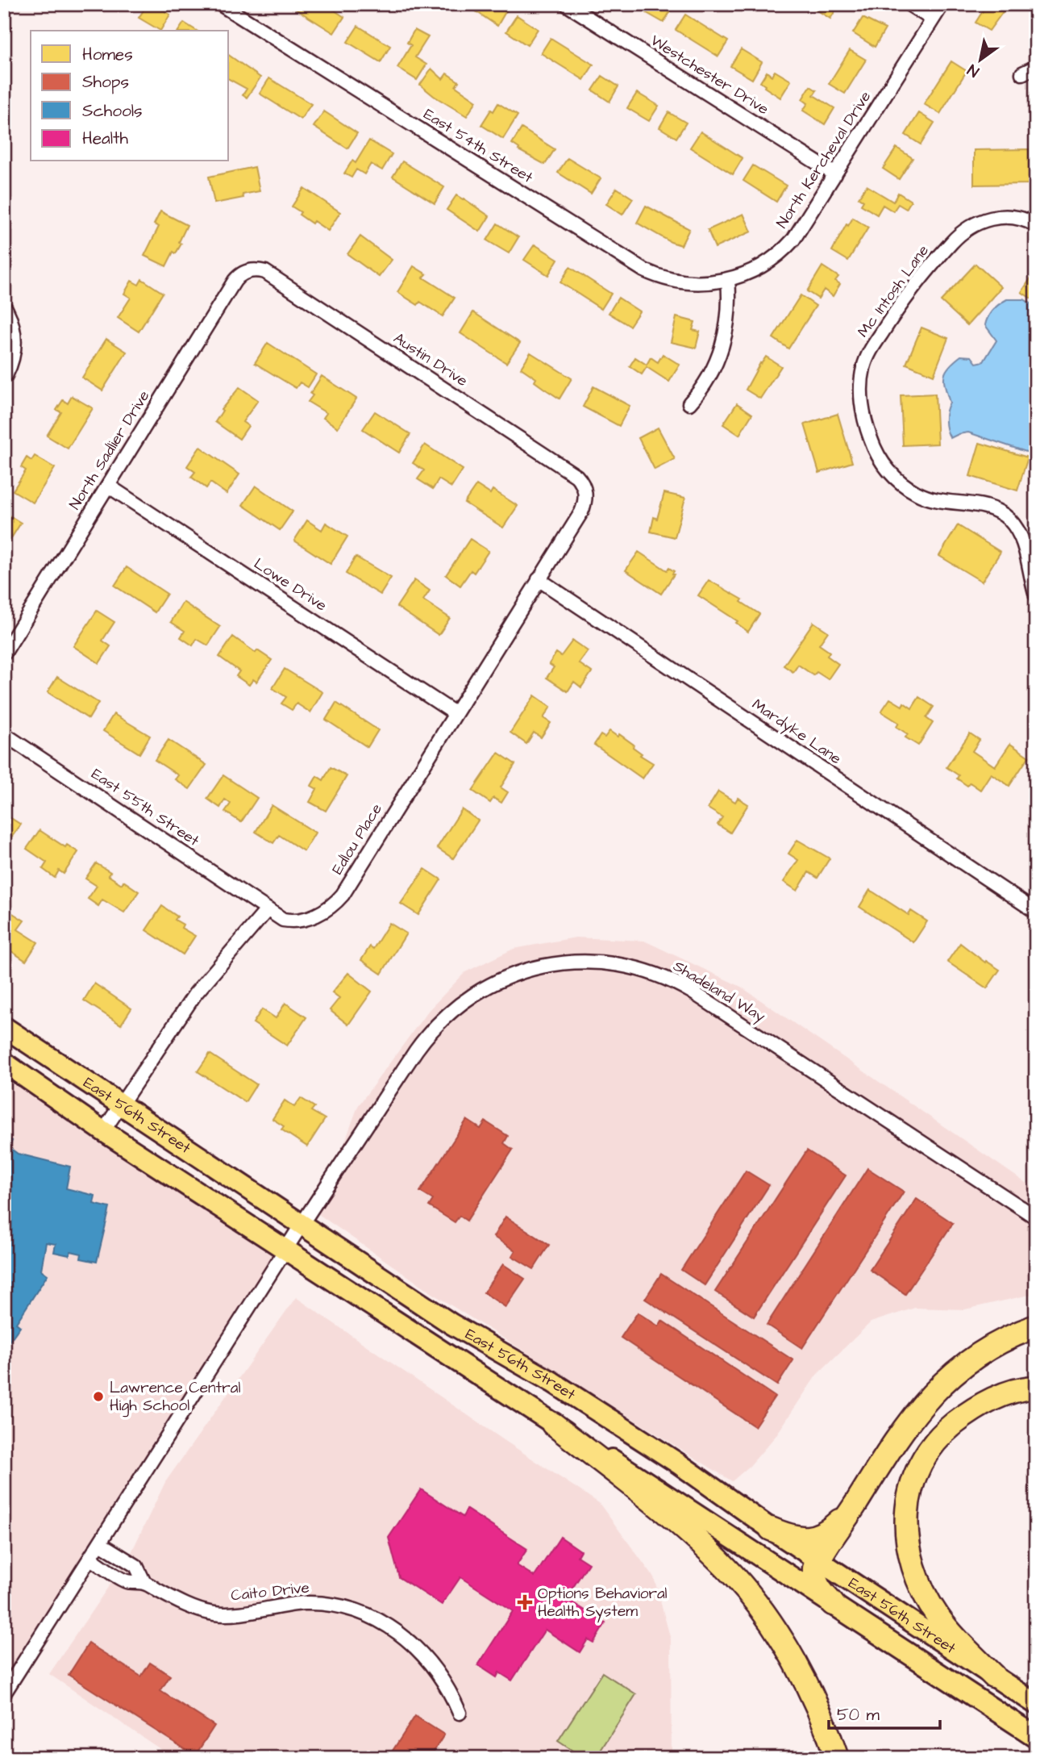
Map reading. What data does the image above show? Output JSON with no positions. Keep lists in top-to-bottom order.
{
  "streets": {
    "main road": ["East 56th Street"],
    "street": [
      "Westchester Drive",
      "East 54th Street",
      "North Kercheval Drive",
      "Mc Intosh Lane",
      "Austin Drive",
      "North Sadlier Drive",
      "Lowe Drive",
      "Mardyke Lane",
      "East 55th Street",
      "Edlou Place",
      "Shadeland Way",
      "Caito Drive"
    ]
  },
  "crossings": [
    ["Westchester Drive", "North Kercheval Drive"],
    ["East 54th Street", "North Kercheval Drive"],
    ["Austin Drive", "North Sadlier Drive"],
    ["Austin Drive", "Edlou Place"],
    ["North Sadlier Drive", "Lowe Drive"],
    ["Lowe Drive", "Edlou Place"],
    ["Mardyke Lane", "Edlou Place"],
    ["East 55th Street", "Edlou Place"],
    ["Shadeland Way", "East 56th Street"]
  ],
  "places": {
    "other": ["Lawrence Central High School"],
    "health": ["Options Behavioral Health System"]
  },
  "legend": [
    "Homes",
    "Shops",
    "Schools",
    "Health"
  ],
  "scale_bar": "50 m",
  "north": "bottom left"
}
